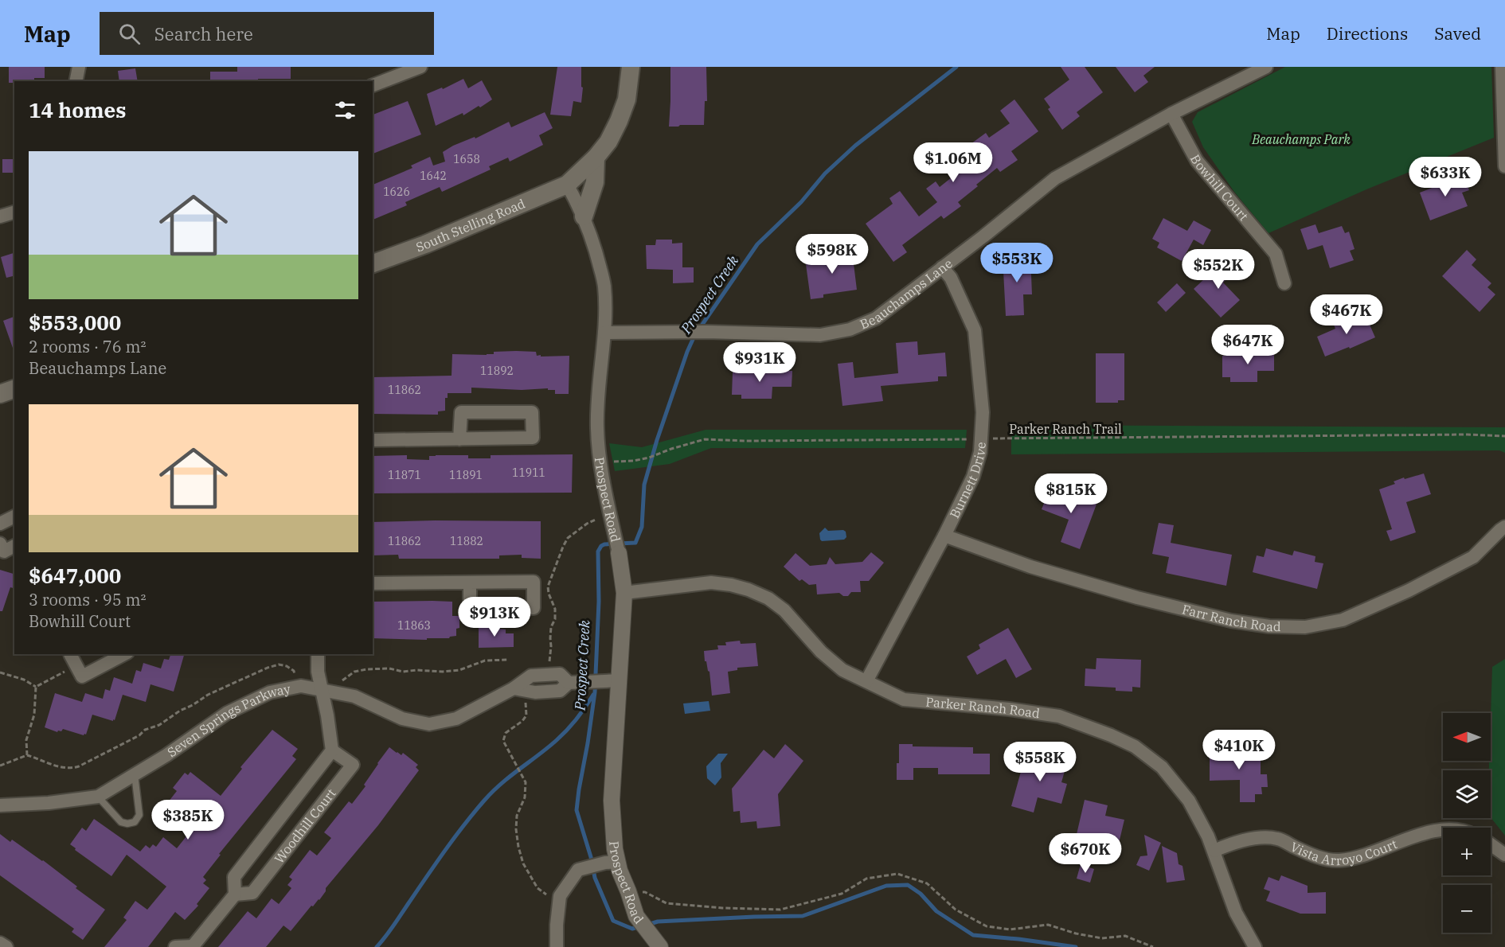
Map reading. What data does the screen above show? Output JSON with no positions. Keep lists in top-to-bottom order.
{
  "streets": {
    "main road": ["South Stelling Road"],
    "street": [
      "Bowhill Court",
      "Beauchamps Lane",
      "Burnett Drive",
      "Prospect Road",
      "Farr Ranch Road",
      "Parker Ranch Road",
      "Seven Springs Parkway",
      "Woodhill Court",
      "Vista Arroyo Court"
    ],
    "path": ["Parker Ranch Trail"]
  },
  "crossings": [
    ["Bowhill Court", "Beauchamps Lane"],
    ["South Stelling Road", "Prospect Road"],
    ["Beauchamps Lane", "Burnett Drive"],
    ["Beauchamps Lane", "Prospect Road"],
    ["Parker Ranch Trail", "Burnett Drive"],
    ["Parker Ranch Trail", "Prospect Road"],
    ["Burnett Drive", "Farr Ranch Road"],
    ["Burnett Drive", "Parker Ranch Road"],
    ["Prospect Road", "Parker Ranch Road"],
    ["Prospect Road", "Seven Springs Parkway"],
    ["Parker Ranch Road", "Vista Arroyo Court"]
  ],
  "water": ["Prospect Creek"],
  "parks": ["Beauchamps Park"],
  "house_numbers": [
    "1658",
    "1642",
    "1626",
    "11892",
    "11862",
    "11911",
    "11871",
    "11891",
    "11862",
    "11882",
    "11863"
  ],
  "north": "left",
  "page": {
    "header": "Map",
    "search": "Search here",
    "nav": ["Map", "Directions", "Saved"],
    "heading": "14 homes",
    "list": [
      {
        "name": "$553,000",
        "note": "2 rooms · 76 m² · Beauchamps Lane"
      },
      {
        "name": "$647,000",
        "note": "3 rooms · 95 m² · Bowhill Court"
      }
    ],
    "price": [
      "$1.06M",
      "$633K",
      "$598K",
      "$553K",
      "$552K",
      "$467K",
      "$647K",
      "$931K",
      "$815K",
      "$913K",
      "$410K",
      "$558K",
      "$385K",
      "$670K"
    ],
    "map_buttons": ["+", "−"]
  }
}
